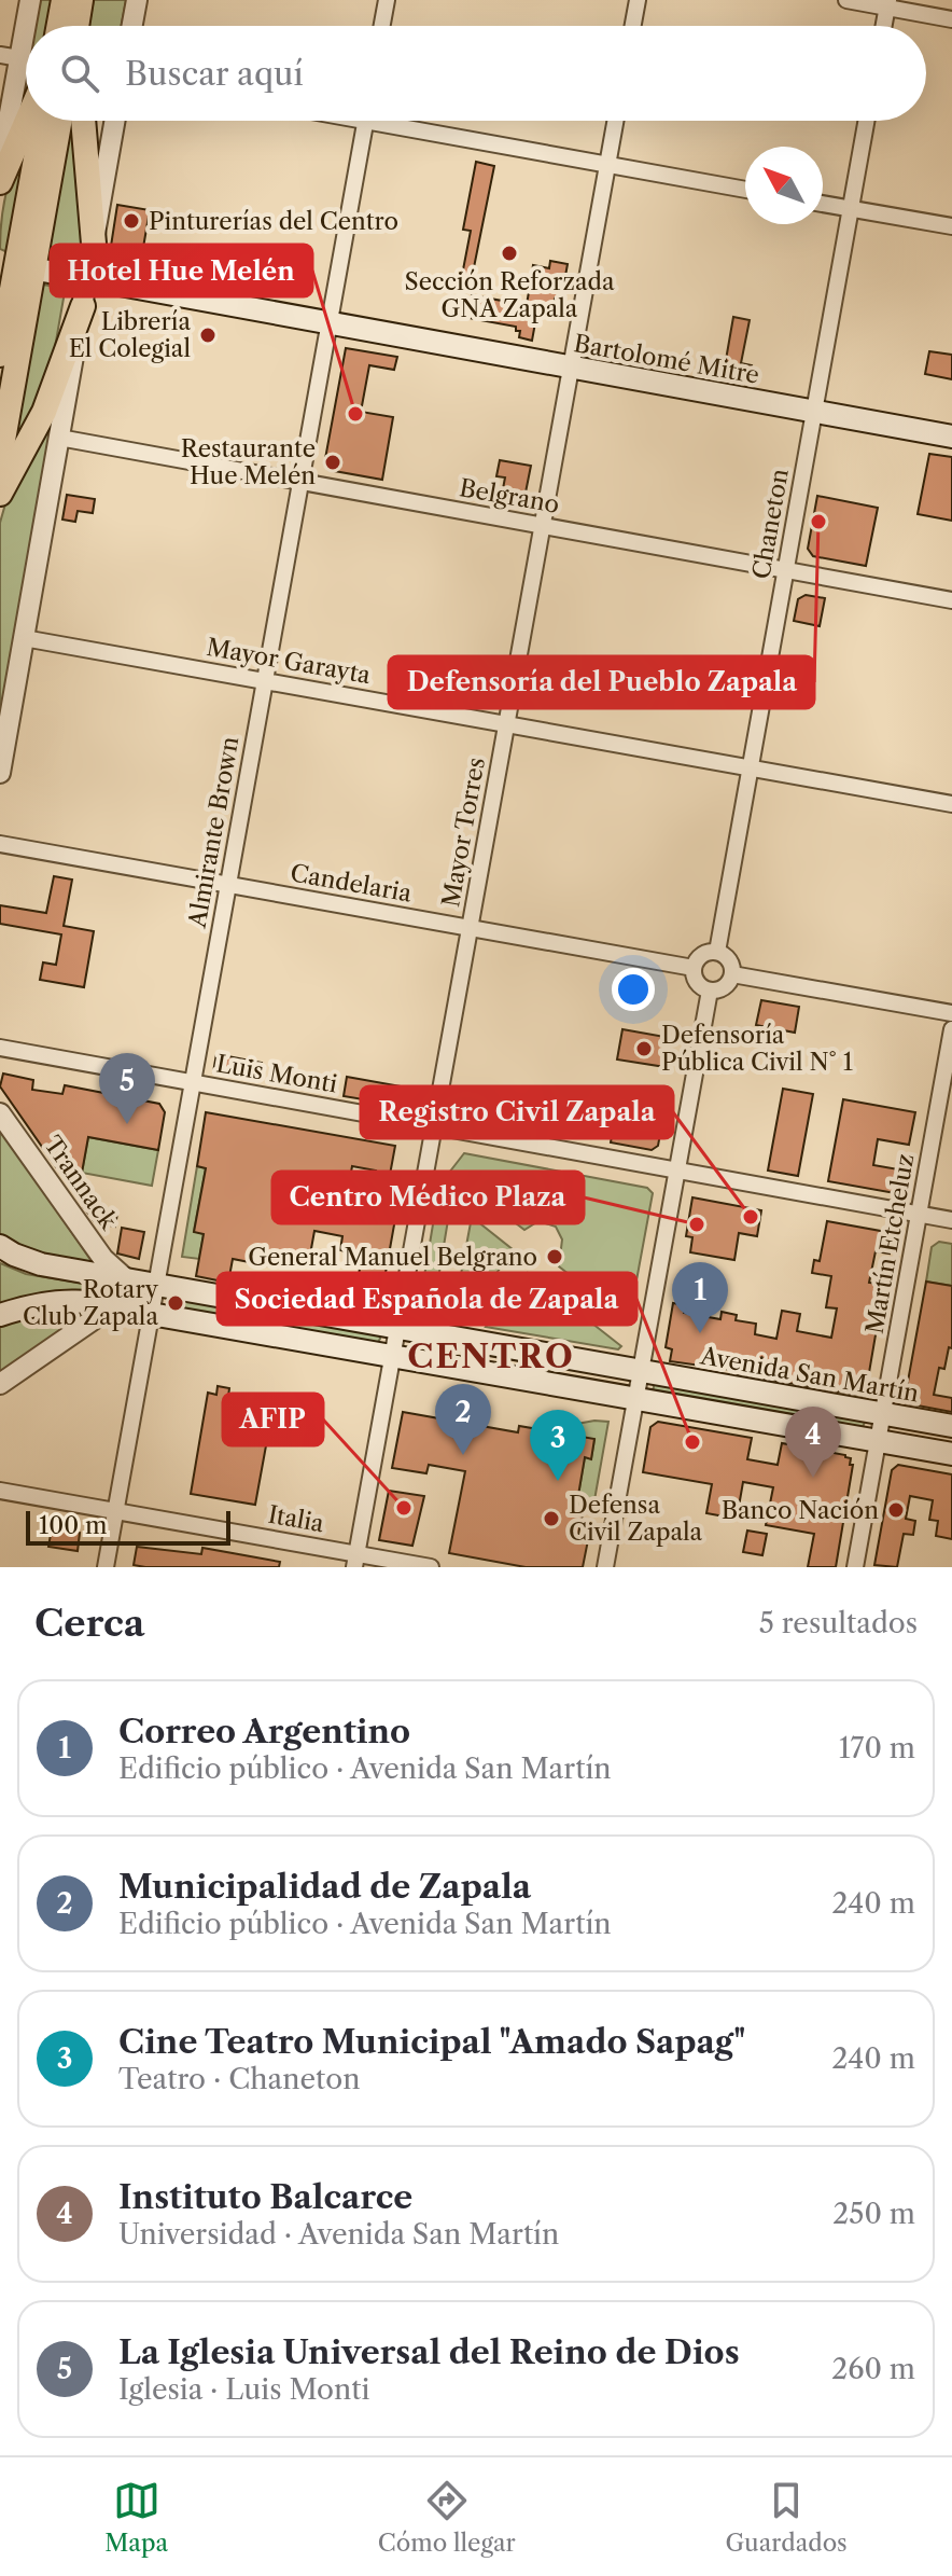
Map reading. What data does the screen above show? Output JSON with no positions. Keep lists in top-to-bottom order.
{
  "streets": {
    "main road": ["Bartolomé Mitre", "Avenida San Martín"],
    "street": [
      "Belgrano",
      "Chaneton",
      "Mayor Garayta",
      "Almirante Brown",
      "Mayor Torres",
      "Candelaria",
      "Luis Monti",
      "Trannack",
      "Martín Etcheluz",
      "Italia"
    ]
  },
  "crossings": [
    ["Bartolomé Mitre", "Chaneton"],
    ["Bartolomé Mitre", "Almirante Brown"],
    ["Bartolomé Mitre", "Mayor Torres"],
    ["Belgrano", "Chaneton"],
    ["Belgrano", "Almirante Brown"],
    ["Belgrano", "Mayor Torres"],
    ["Chaneton", "Mayor Garayta"],
    ["Chaneton", "Candelaria"],
    ["Mayor Garayta", "Almirante Brown"],
    ["Mayor Garayta", "Mayor Torres"],
    ["Almirante Brown", "Candelaria"],
    ["Almirante Brown", "Luis Monti"],
    ["Almirante Brown", "Avenida San Martín"],
    ["Almirante Brown", "Italia"],
    ["Mayor Torres", "Candelaria"],
    ["Mayor Torres", "Luis Monti"],
    ["Mayor Torres", "Avenida San Martín"],
    ["Mayor Torres", "Italia"],
    ["Luis Monti", "Martín Etcheluz"],
    ["Trannack", "Avenida San Martín"],
    ["Martín Etcheluz", "Avenida San Martín"]
  ],
  "districts": ["CENTRO"],
  "places": [
    "Pinturerías del Centro",
    "Sección Reforzada GNA Zapala",
    "Librería El Colegial",
    "Hotel Hue Melén",
    "Restaurante Hue Melén",
    "Defensoría del Pueblo Zapala",
    "Defensoría Pública Civil N° 1",
    "Registro Civil Zapala",
    "Centro Médico Plaza",
    "General Manuel Belgrano",
    "Rotary Club Zapala",
    "Sociedad Española de Zapala",
    "AFIP",
    "Banco Nación",
    "Defensa Civil Zapala"
  ],
  "scale_bar": "100 m",
  "north": "top left",
  "page": {
    "search": "Buscar aquí",
    "pins": [
      "5",
      "1",
      "2",
      "4",
      "3"
    ],
    "scale": "100 m",
    "heading": ["Cerca", "5 resultados"],
    "list": [
      {
        "mark": "1",
        "name": "Correo Argentino",
        "note": "Edificio público · Avenida San Martín",
        "value": "170 m"
      },
      {
        "mark": "2",
        "name": "Municipalidad de Zapala",
        "note": "Edificio público · Avenida San Martín",
        "value": "240 m"
      },
      {
        "mark": "3",
        "name": "Cine Teatro Municipal \"Amado Sapag\"",
        "note": "Teatro · Chaneton",
        "value": "240 m"
      },
      {
        "mark": "4",
        "name": "Instituto Balcarce",
        "note": "Universidad · Avenida San Martín",
        "value": "250 m"
      },
      {
        "mark": "5",
        "name": "La Iglesia Universal del Reino de Dios",
        "note": "Iglesia · Luis Monti",
        "value": "260 m"
      }
    ],
    "nav": ["Mapa", "Cómo llegar", "Guardados"]
  }
}
